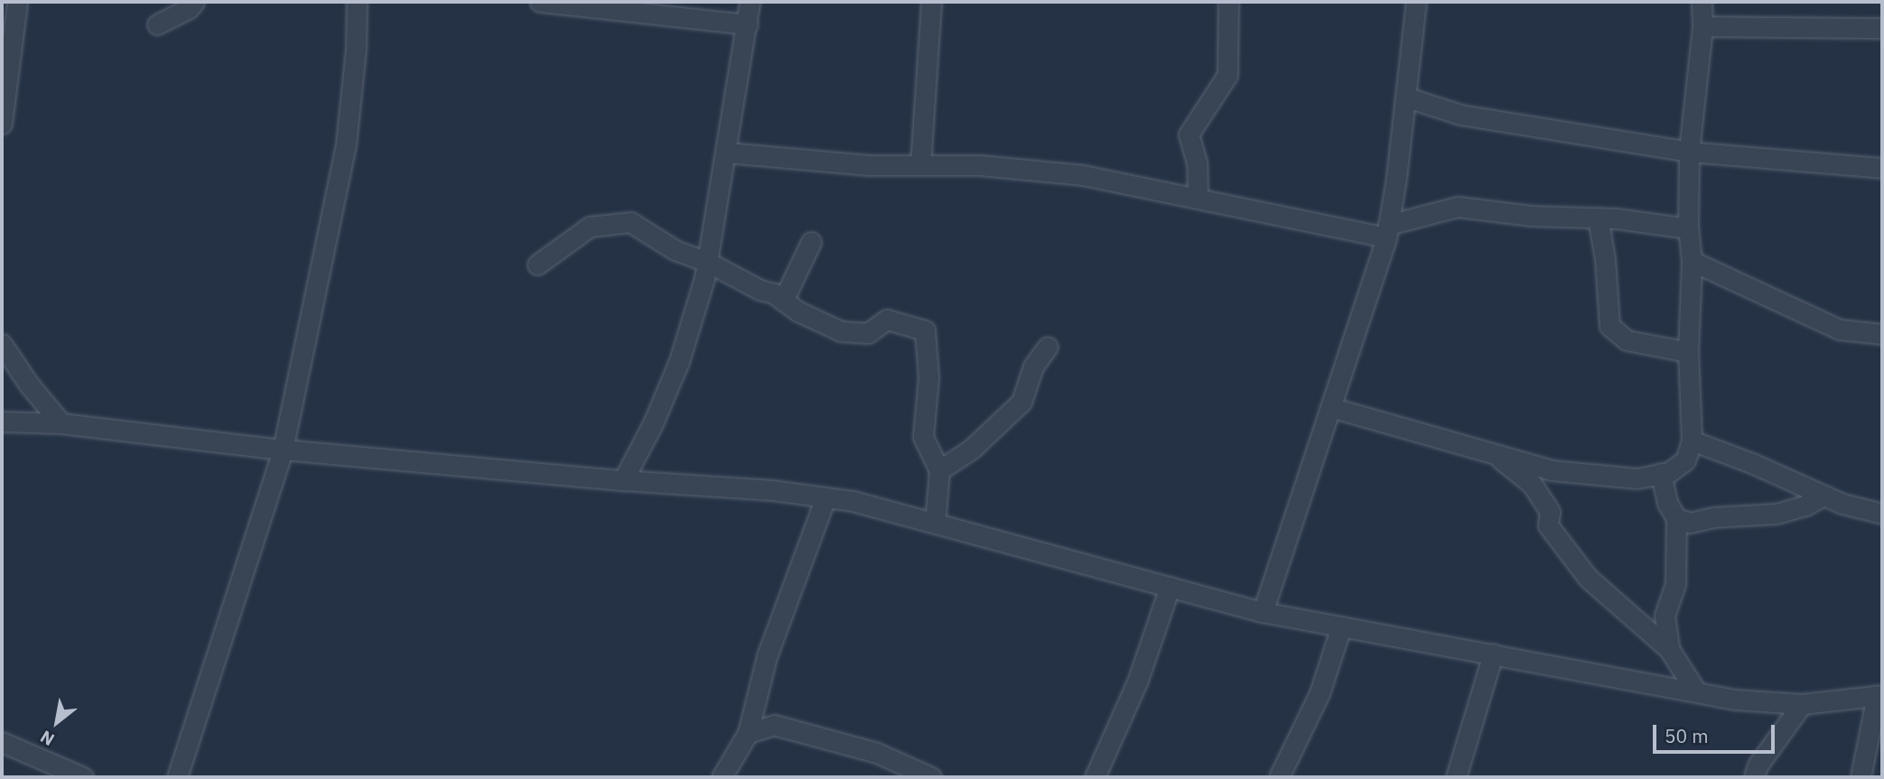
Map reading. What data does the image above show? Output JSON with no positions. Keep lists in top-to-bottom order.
{
  "scale_bar": "50 m",
  "north": "bottom left"
}
